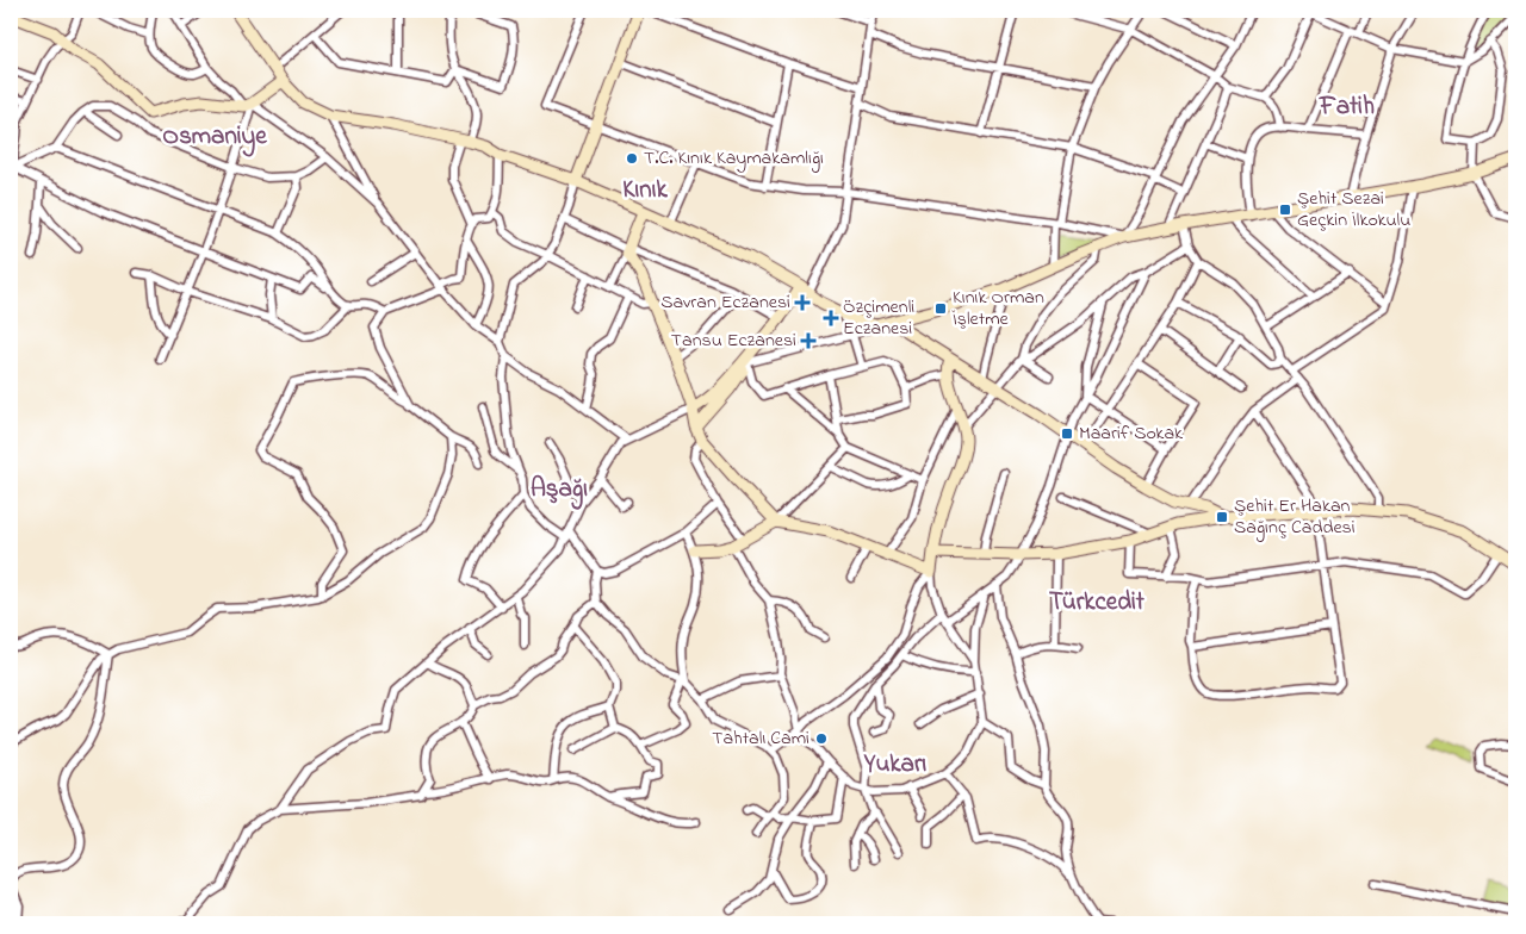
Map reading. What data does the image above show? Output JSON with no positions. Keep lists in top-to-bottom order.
{
  "districts": [
    "Fatih",
    "Osmaniye",
    "Kınık",
    "Aşağı",
    "Türkcedit",
    "Yukarı"
  ],
  "places": {
    "other": ["T.C. Kınık Kaymakamlığı", "Tahtalı Cami"],
    "transit": [
      "Şehit Sezai Geçkin İlkokulu",
      "Kınık Orman İşletme",
      "Maarif Sokak",
      "Şehit Er Hakan Sağınç Caddesi"
    ],
    "health": ["Savran Eczanesi", "Özçimenli Eczanesi", "Tansu Eczanesi"]
  }
}
